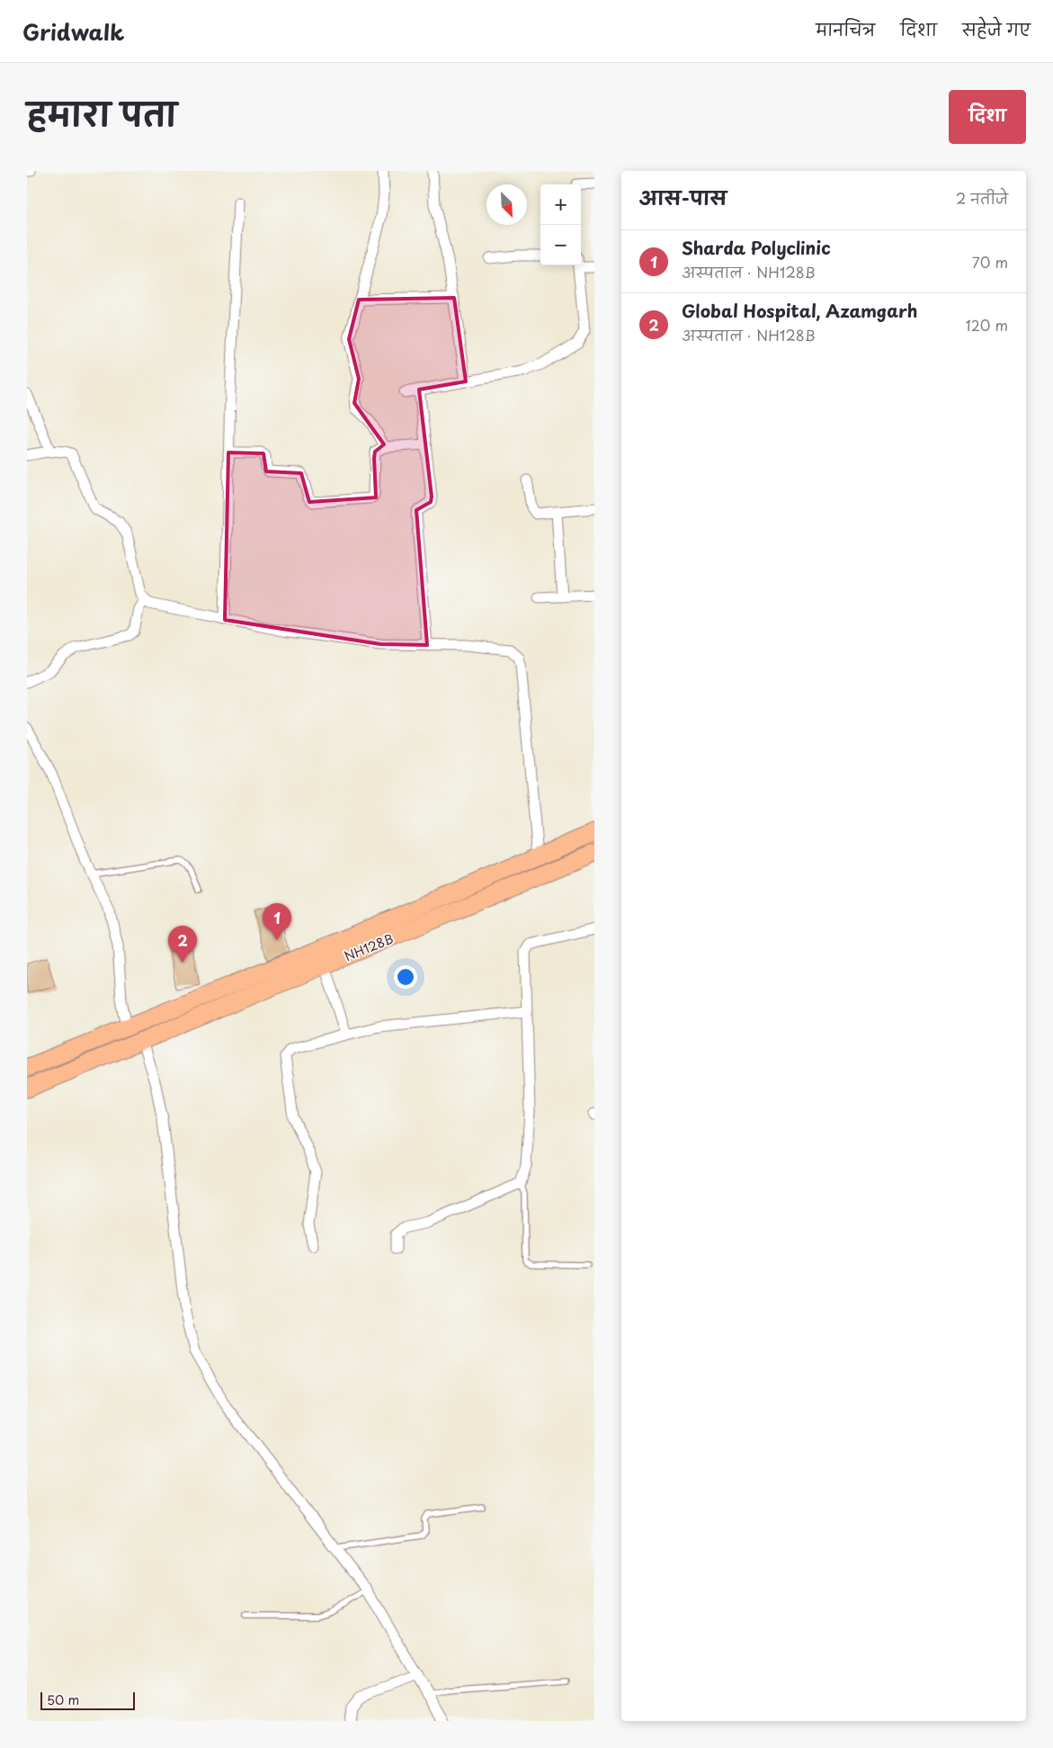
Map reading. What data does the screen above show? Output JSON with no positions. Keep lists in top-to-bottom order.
{
  "streets": {
    "highway": ["NH128B"]
  },
  "scale_bar": "50 m",
  "north": "bottom right",
  "page": {
    "header": "Gridwalk",
    "nav": ["मानचित्र", "दिशा", "सहेजे गए"],
    "title": "हमारा पता",
    "buttons": "दिशा",
    "heading": ["आस-पास", "2 नतीजे"],
    "map_buttons": ["+", "−"],
    "list": [
      {
        "mark": "1",
        "name": "Sharda Polyclinic",
        "note": "अस्पताल · NH128B",
        "value": "70 m"
      },
      {
        "mark": "2",
        "name": "Global Hospital, Azamgarh",
        "note": "अस्पताल · NH128B",
        "value": "120 m"
      }
    ],
    "pins": ["1", "2"],
    "scale": "50 m"
  }
}
